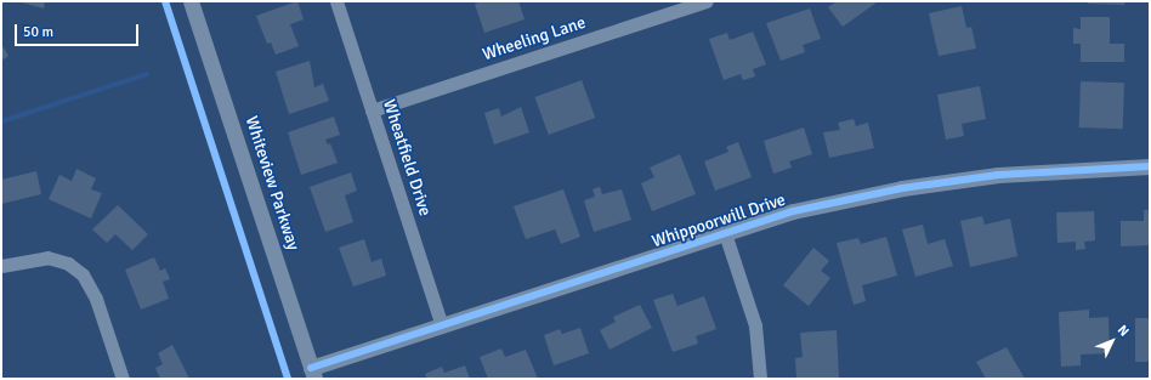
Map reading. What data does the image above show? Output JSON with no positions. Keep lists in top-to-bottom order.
{
  "streets": {
    "street": [
      "Wheeling Lane",
      "Wheatfield Drive",
      "Whiteview Parkway",
      "Whippoorwill Drive"
    ]
  },
  "crossings": [
    ["Wheeling Lane", "Wheatfield Drive"],
    ["Wheatfield Drive", "Whippoorwill Drive"],
    ["Whiteview Parkway", "Whippoorwill Drive"]
  ],
  "scale_bar": "50 m",
  "north": "top right"
}
